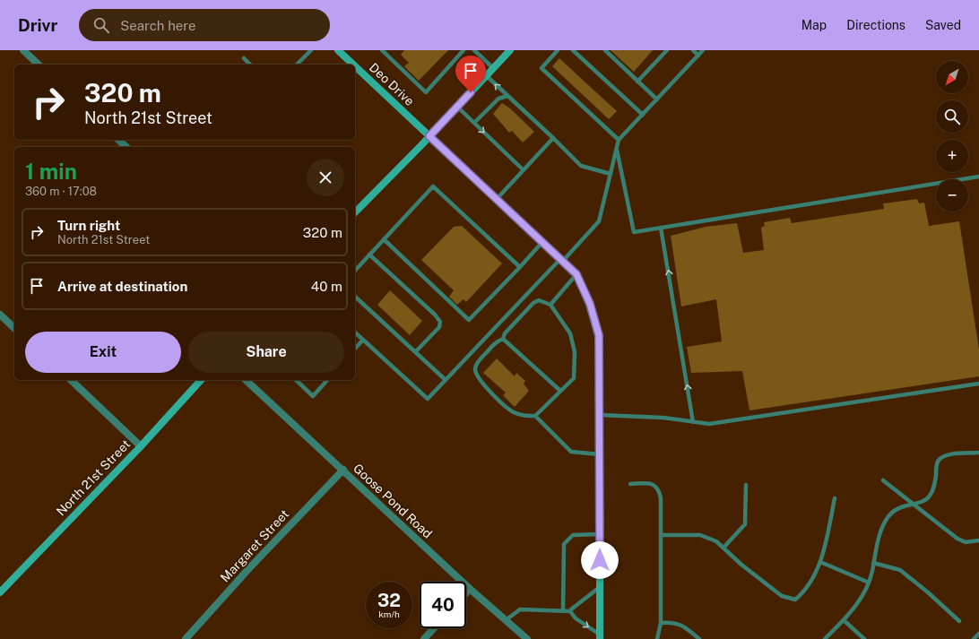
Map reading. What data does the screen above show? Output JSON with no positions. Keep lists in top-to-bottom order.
{
  "streets": {
    "street": [
      "Deo Drive",
      "North 21st Street",
      "Goose Pond Road",
      "Margaret Street"
    ]
  },
  "crossings": [
    ["Goose Pond Road", "Margaret Street"]
  ],
  "north": "bottom left",
  "page": {
    "header": "Drivr",
    "search": "Search here",
    "nav": ["Map", "Directions", "Saved"],
    "map_buttons": ["+", "−"],
    "turn": ["320 m", "North 21st Street"],
    "heading": ["1 min", "360 m · 17:08"],
    "list": [
      {
        "name": "Turn right",
        "note": "North 21st Street",
        "value": "320 m"
      },
      {
        "name": "Arrive at destination",
        "value": "40 m"
      }
    ],
    "buttons": ["Exit", "Share"],
    "speed": "32 km/h",
    "limit": "40"
  }
}
